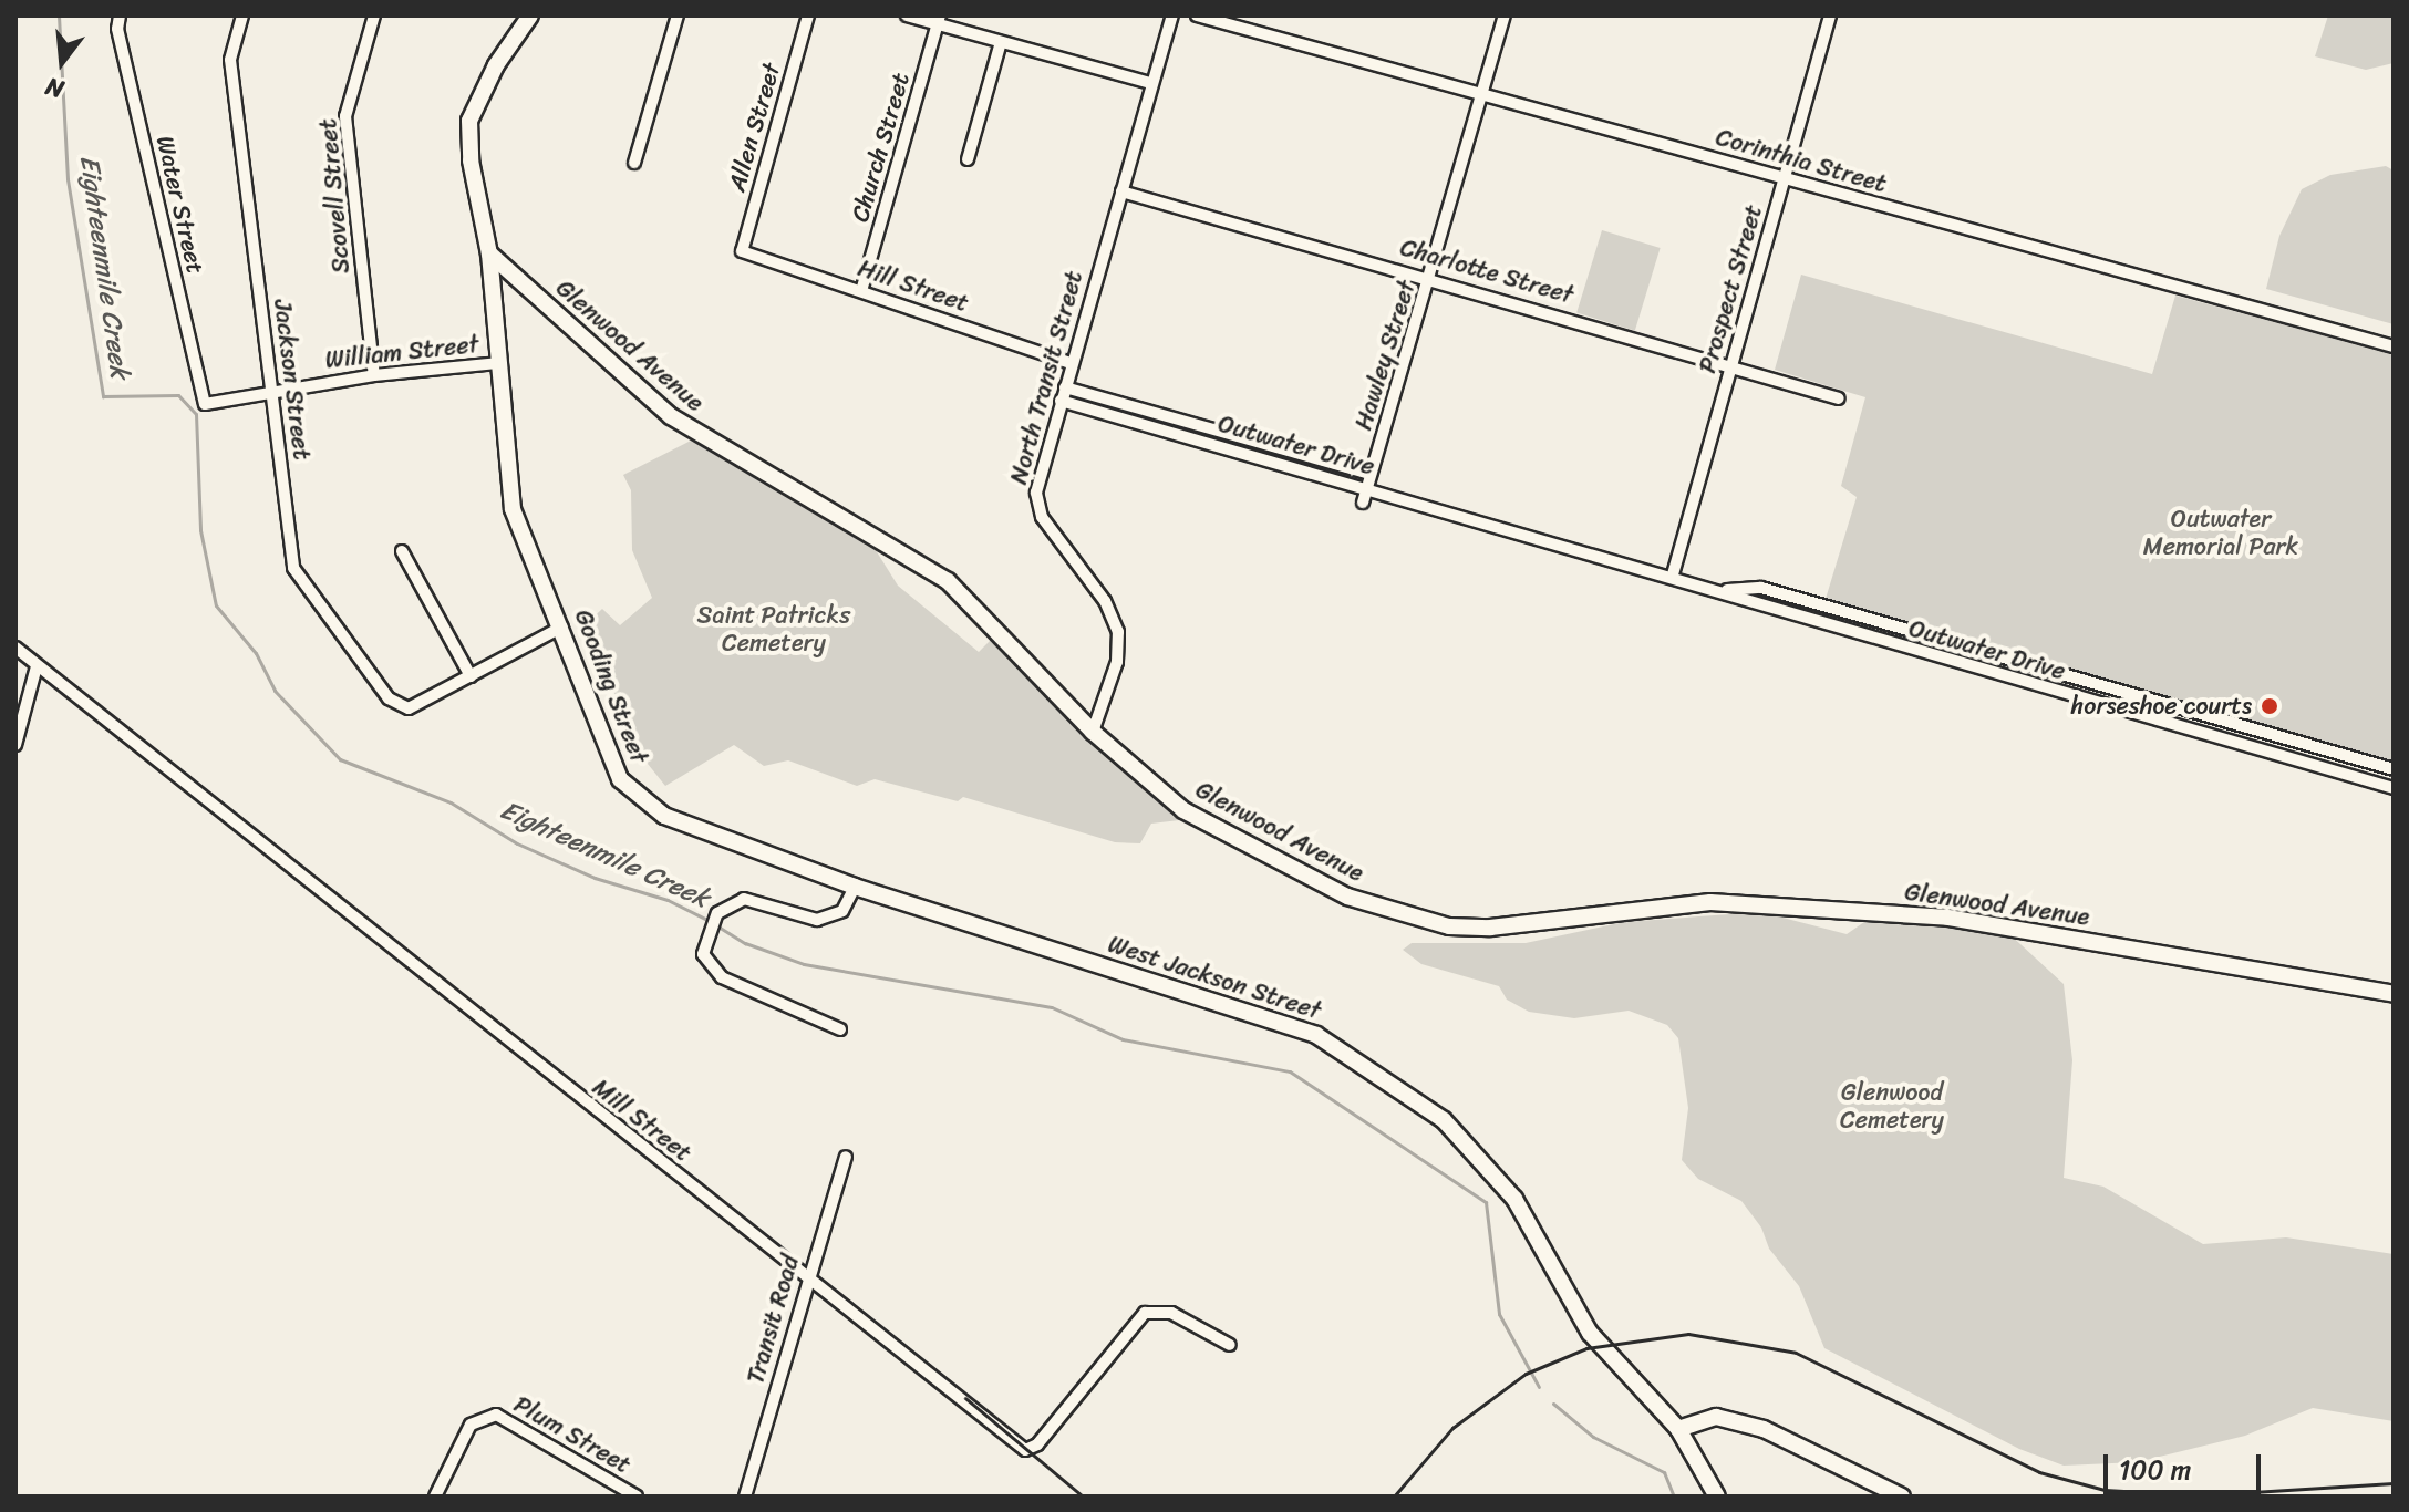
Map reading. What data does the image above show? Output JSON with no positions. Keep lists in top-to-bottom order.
{
  "streets": {
    "street": [
      "Allen Street",
      "Church Street",
      "Corinthia Street",
      "Scovell Street",
      "Water Street",
      "Charlotte Street",
      "Hill Street",
      "Prospect Street",
      "Glenwood Avenue",
      "William Street",
      "Hawley Street",
      "North Transit Street",
      "Jackson Street",
      "Outwater Drive",
      "Gooding Street",
      "West Jackson Street",
      "Mill Street",
      "Transit Road",
      "Plum Street"
    ]
  },
  "crossings": [
    ["Allen Street", "Hill Street"],
    ["Church Street", "Hill Street"],
    ["Corinthia Street", "Prospect Street"],
    ["Corinthia Street", "Hawley Street"],
    ["Scovell Street", "William Street"],
    ["Water Street", "William Street"],
    ["Charlotte Street", "Prospect Street"],
    ["Charlotte Street", "Hawley Street"],
    ["Charlotte Street", "North Transit Street"],
    ["Hill Street", "North Transit Street"],
    ["Prospect Street", "Outwater Drive"],
    ["Glenwood Avenue", "North Transit Street"],
    ["Glenwood Avenue", "Gooding Street"],
    ["William Street", "Jackson Street"],
    ["William Street", "Gooding Street"],
    ["Hawley Street", "Outwater Drive"],
    ["North Transit Street", "Outwater Drive"],
    ["Gooding Street", "West Jackson Street"],
    ["Mill Street", "Transit Road"]
  ],
  "water": ["Eighteenmile Creek"],
  "parks": ["Outwater Memorial Park", "Saint Patricks Cemetery", "Glenwood Cemetery"],
  "places": ["horseshoe courts"],
  "scale_bar": "100 m",
  "north": "bottom"
}
